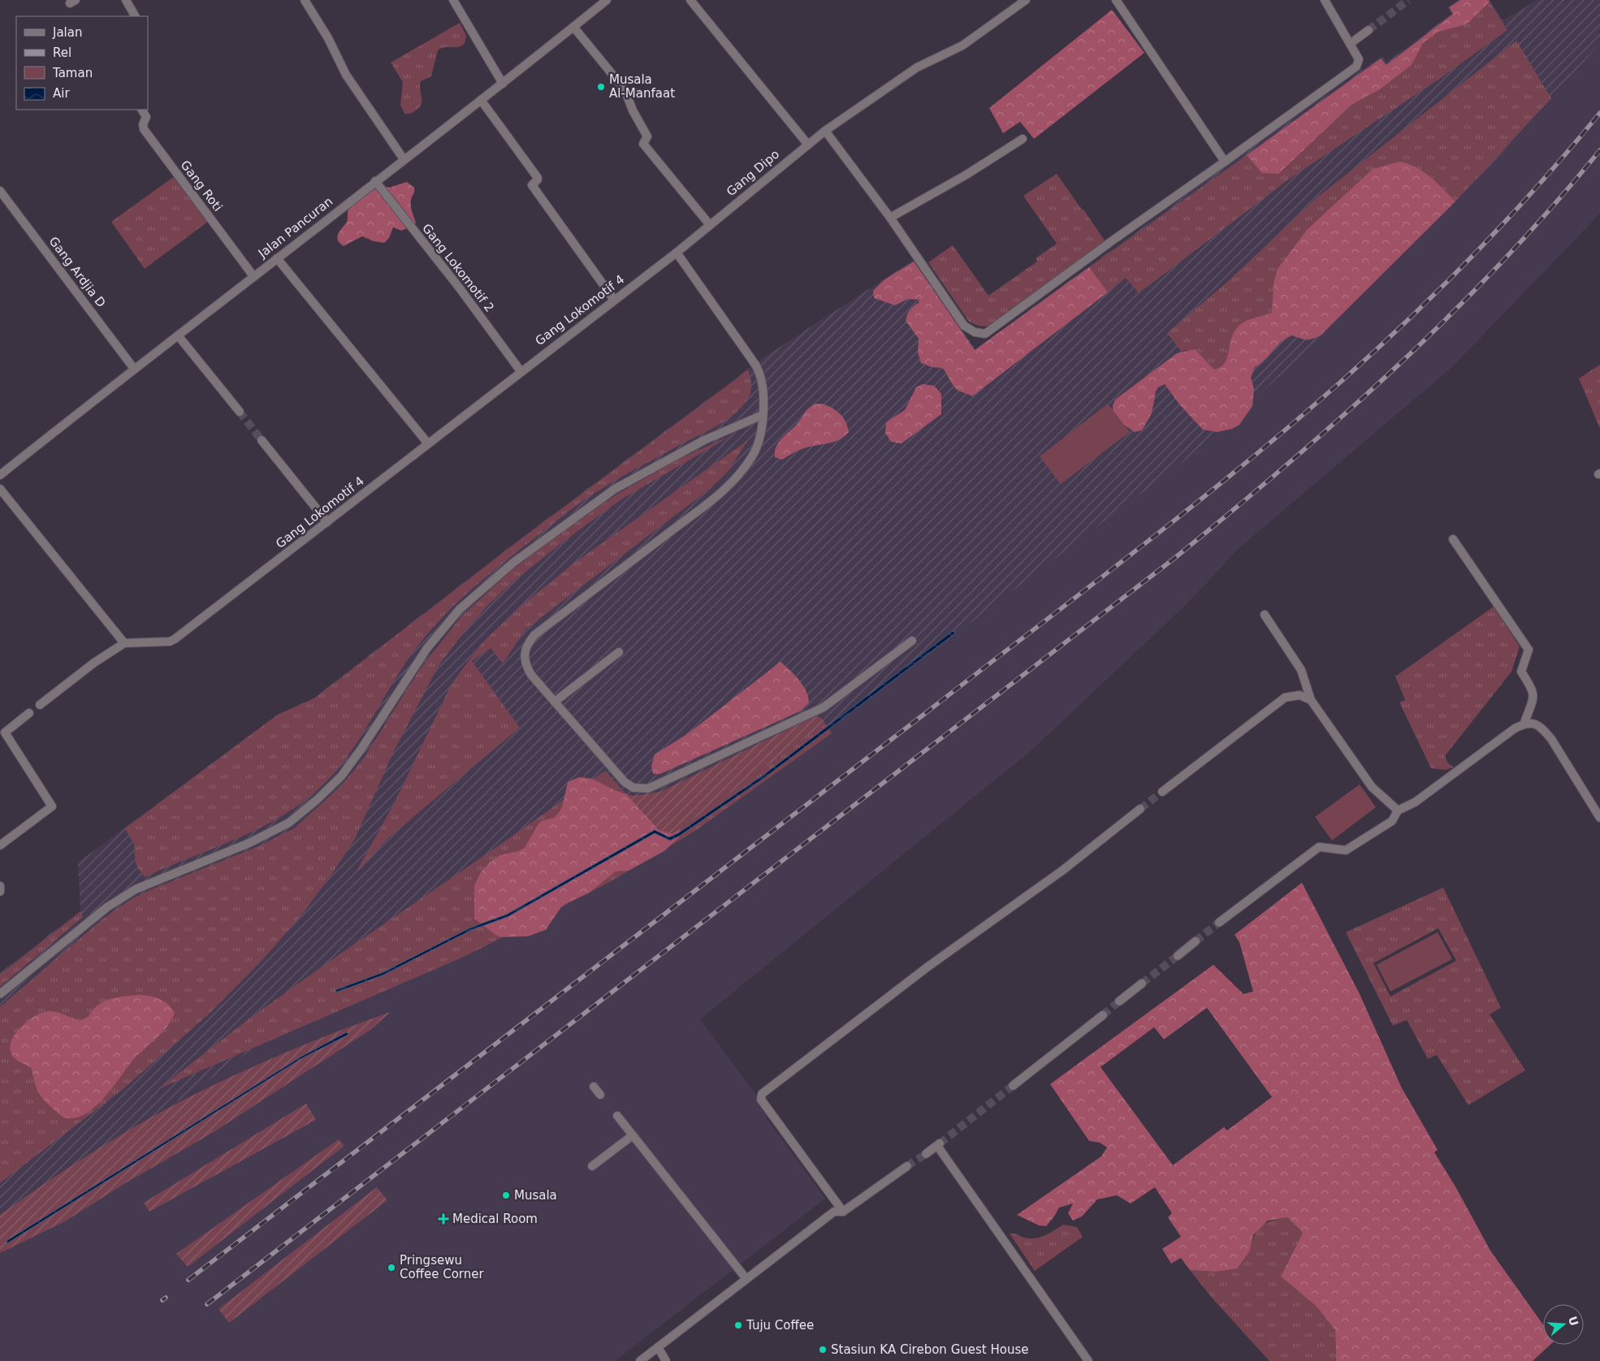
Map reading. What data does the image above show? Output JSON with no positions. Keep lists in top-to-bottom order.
{
  "streets": {
    "street": [
      "Gang Dipo",
      "Gang Roti",
      "Jalan Pancuran",
      "Gang Lokomotif 2",
      "Gang Ardjia D",
      "Gang Lokomotif 4"
    ]
  },
  "crossings": [
    ["Gang Dipo", "Gang Lokomotif 4"],
    ["Gang Roti", "Jalan Pancuran"],
    ["Jalan Pancuran", "Gang Lokomotif 2"],
    ["Jalan Pancuran", "Gang Ardjia D"],
    ["Gang Lokomotif 2", "Gang Lokomotif 4"]
  ],
  "places": {
    "other": [
      "Musala Al-Manfaat",
      "Musala",
      "Pringsewu Coffee Corner",
      "Tuju Coffee",
      "Stasiun KA Cirebon Guest House"
    ],
    "health": ["Medical Room"]
  },
  "legend": [
    "Jalan",
    "Rel",
    "Taman",
    "Air"
  ],
  "north": "right"
}
